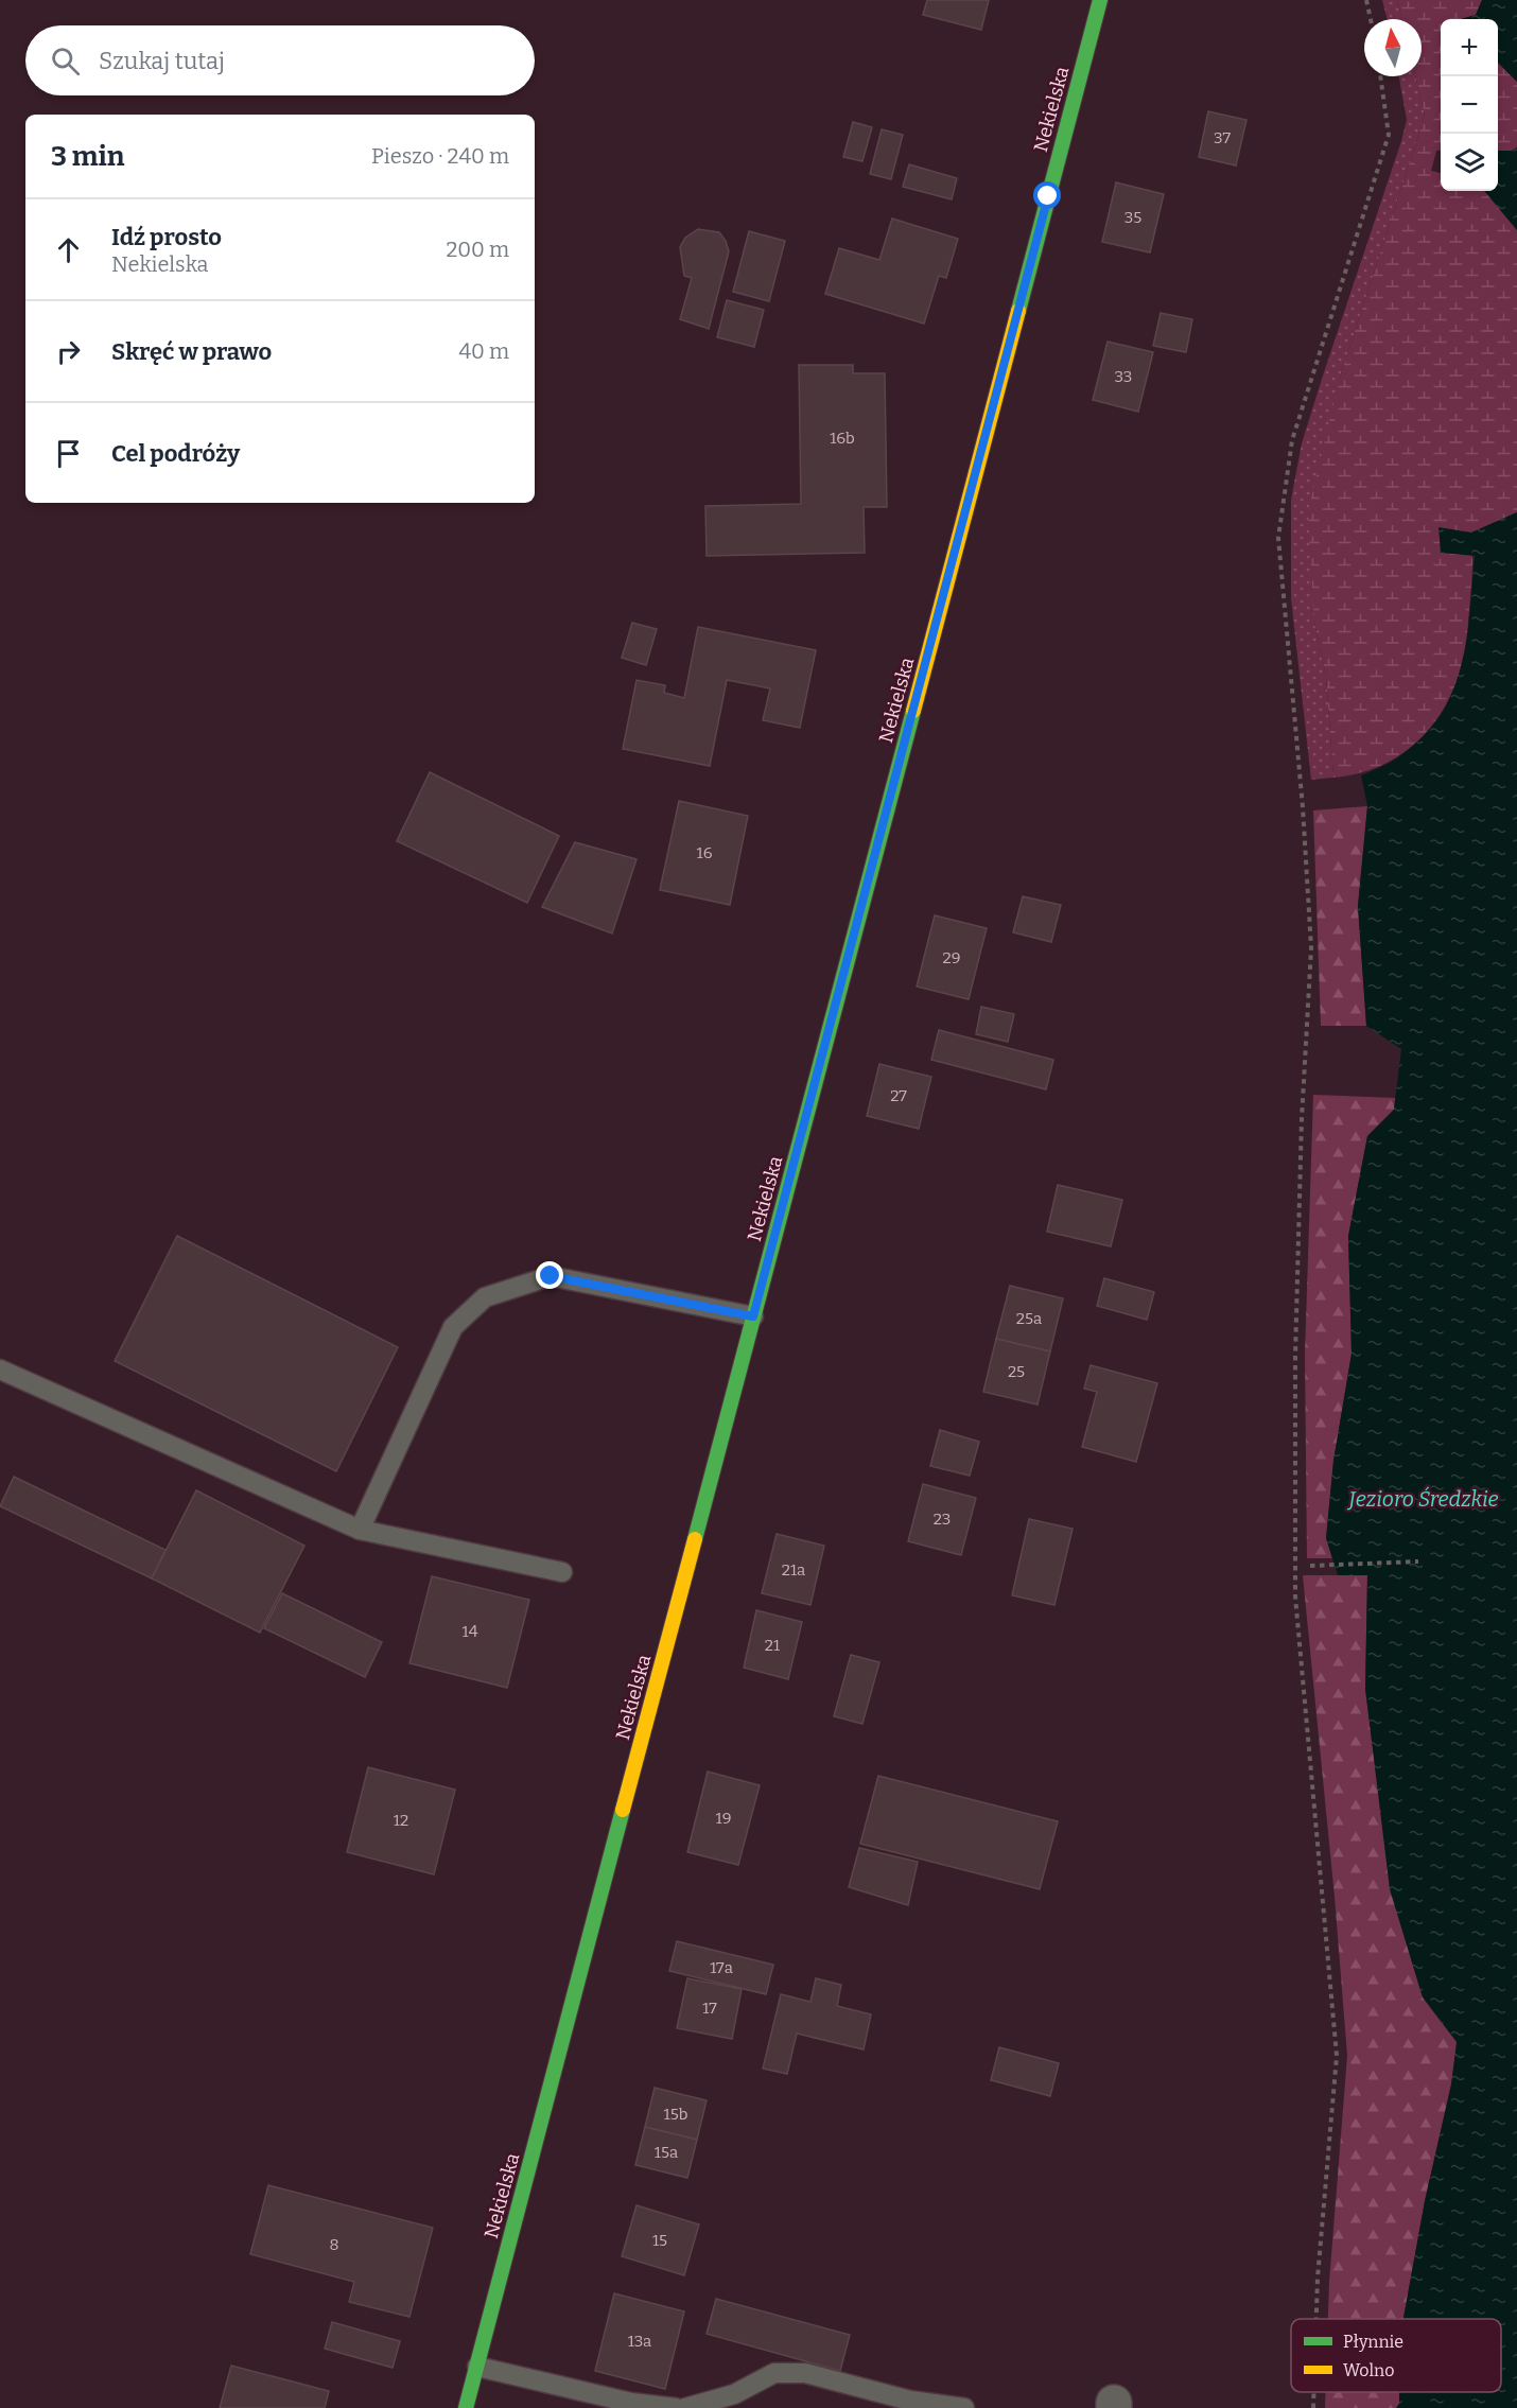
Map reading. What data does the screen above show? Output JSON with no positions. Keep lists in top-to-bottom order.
{
  "streets": {
    "street": ["Nekielska"]
  },
  "water": ["Jezioro Średzkie"],
  "house_numbers": [
    "37",
    "35",
    "33",
    "16b",
    "16",
    "29",
    "27",
    "25a",
    "25",
    "23",
    "21a",
    "14",
    "21",
    "19",
    "12",
    "17a",
    "17",
    "15b",
    "15a",
    "15",
    "8",
    "13a"
  ],
  "legend": ["Płynnie", "Wolno"],
  "north": "top",
  "page": {
    "map_buttons": ["+", "−"],
    "search": "Szukaj tutaj",
    "heading": ["3 min", "Pieszo · 240 m"],
    "list": [
      ["Idź prosto", "Nekielska", "200 m"],
      ["Skręć w prawo", "40 m"],
      "Cel podróży"
    ]
  }
}
